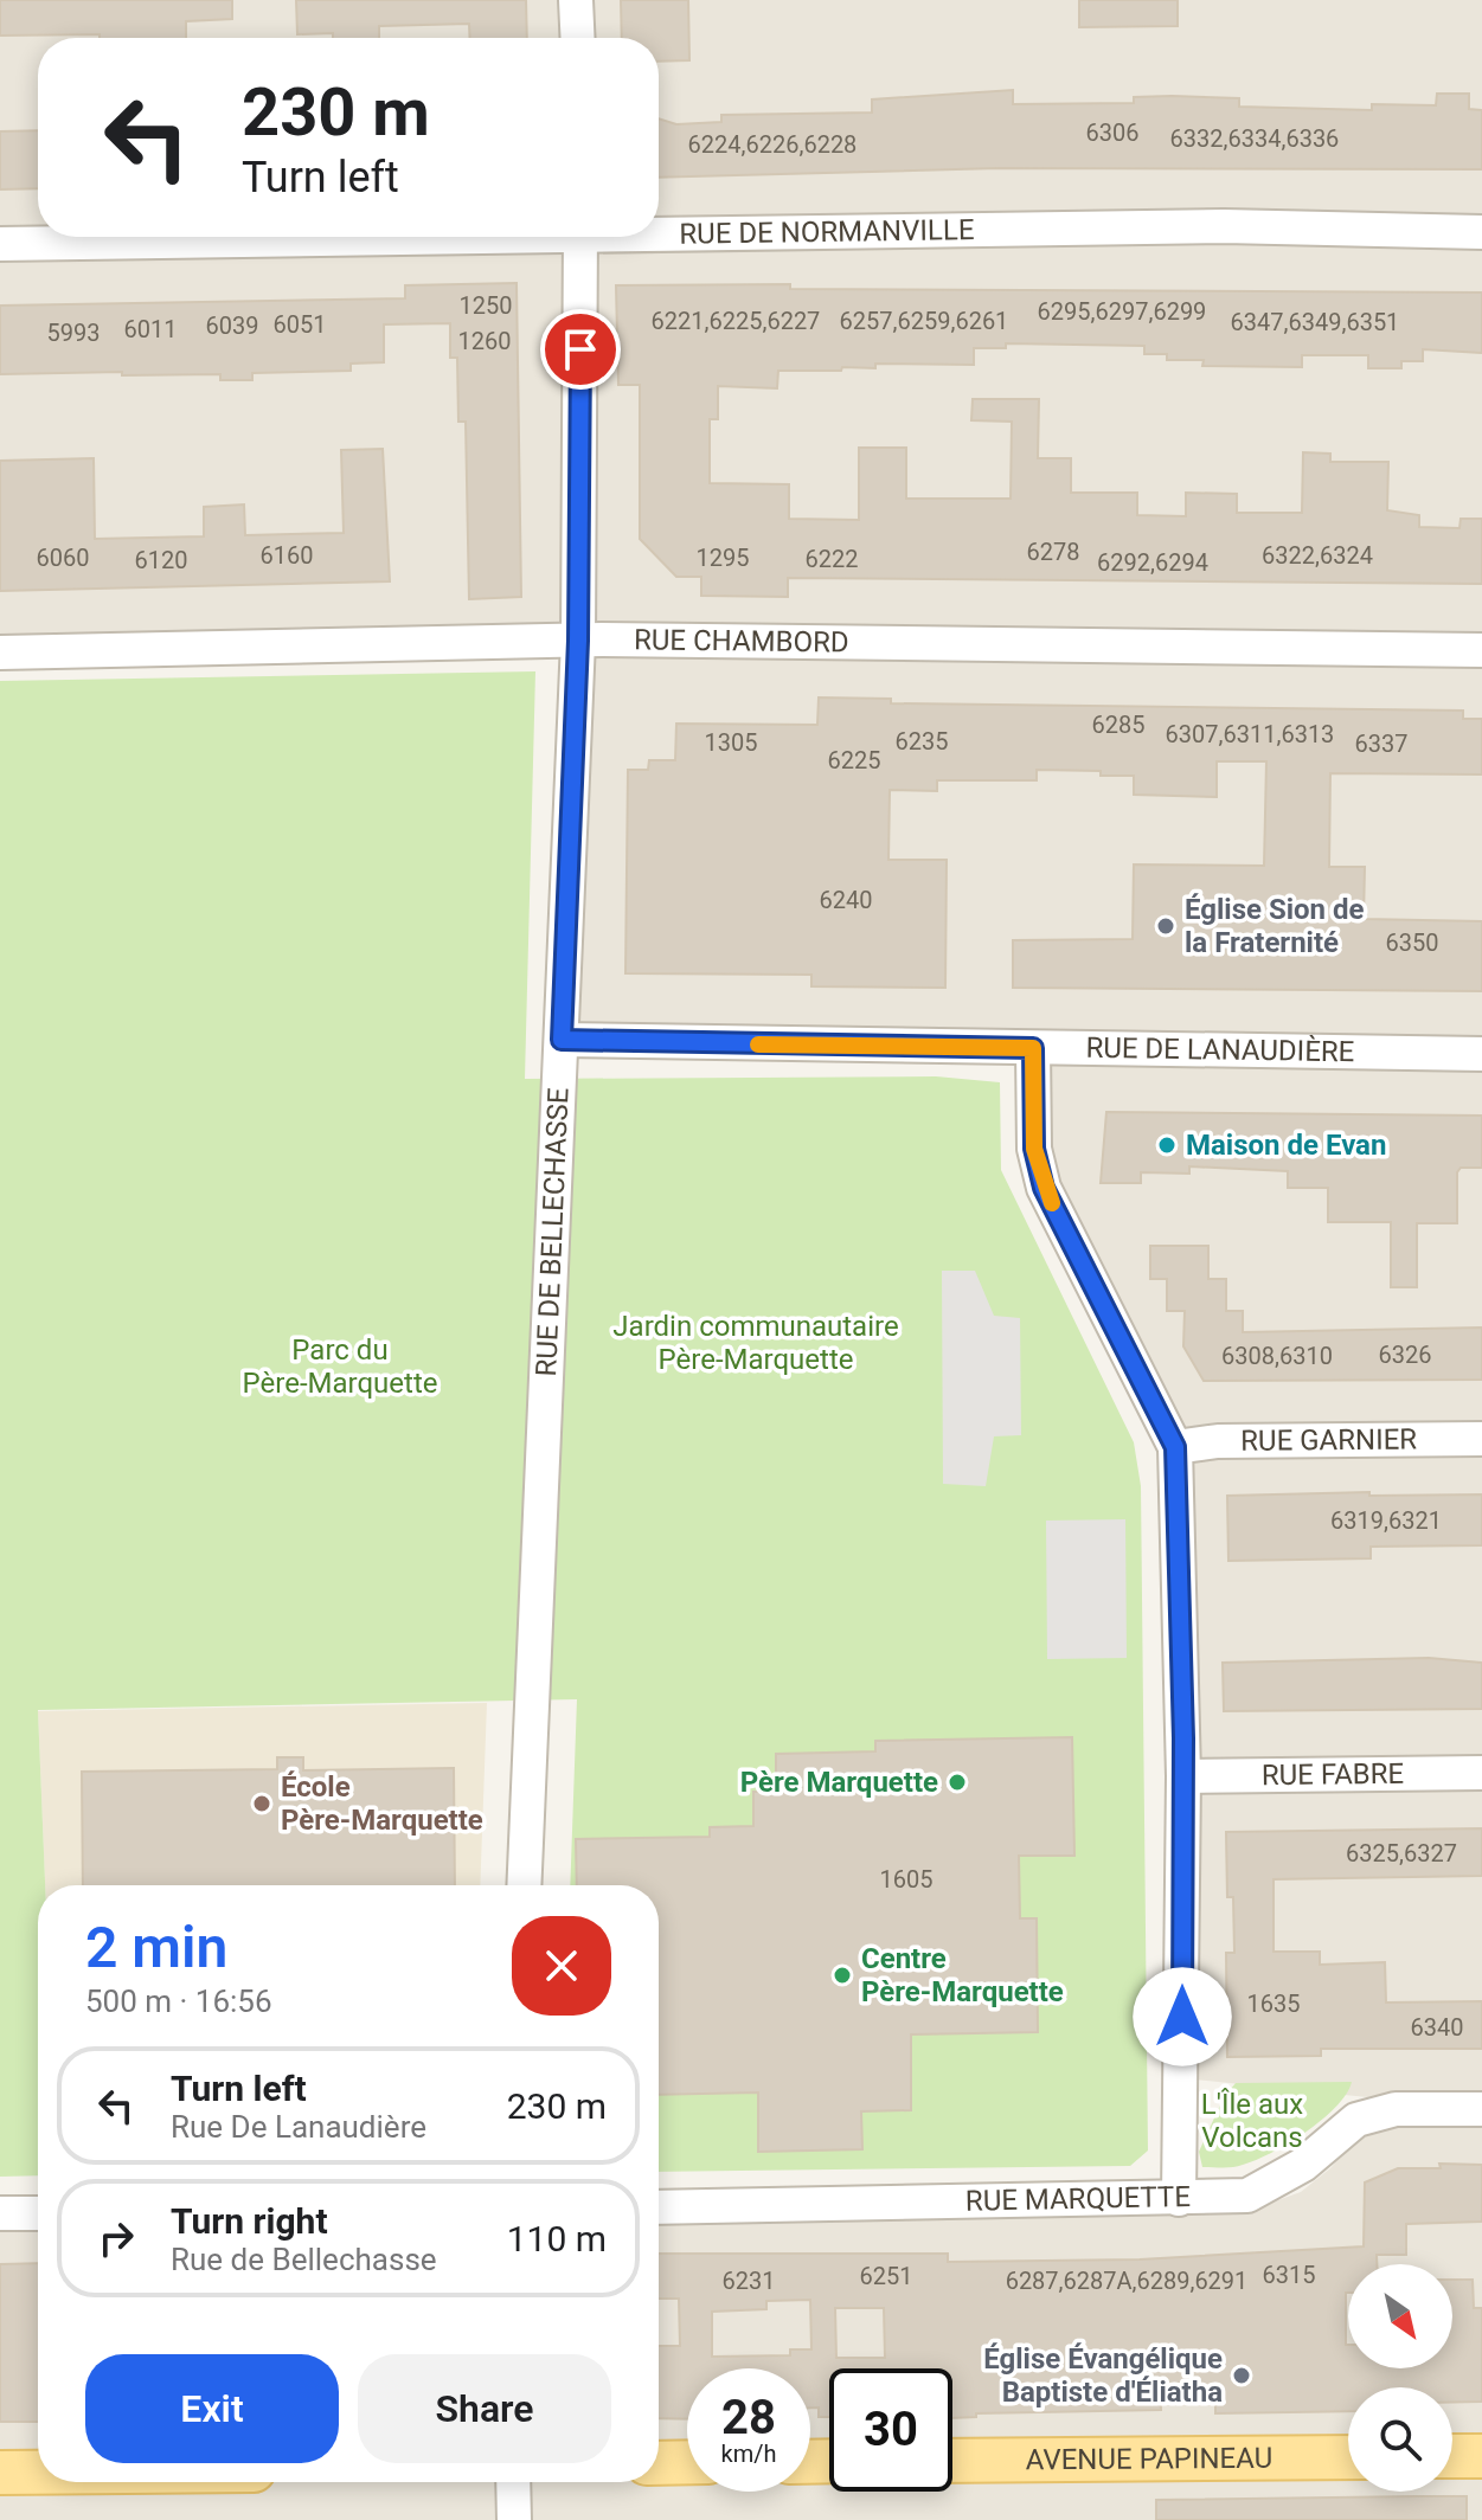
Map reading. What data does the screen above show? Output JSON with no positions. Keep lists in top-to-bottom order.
{
  "streets": {
    "main road": ["AVENUE PAPINEAU"],
    "street": [
      "RUE DE NORMANVILLE",
      "RUE CHAMBORD",
      "RUE DE LANAUDIÈRE",
      "RUE DE BELLECHASSE",
      "RUE GARNIER",
      "RUE FABRE",
      "RUE MARQUETTE"
    ]
  },
  "crossings": [
    ["RUE CHAMBORD", "RUE DE BELLECHASSE"],
    ["RUE DE LANAUDIÈRE", "RUE DE BELLECHASSE"]
  ],
  "parks": ["Jardin communautaire Père-Marquette", "Parc du Père-Marquette", "L'Île aux Volcans"],
  "places": [
    "Église Sion de la Fraternité",
    "Maison de Evan",
    "Père Marquette",
    "École Père-Marquette",
    "Centre Père-Marquette",
    "Église Évangélique Baptiste d'Éliatha"
  ],
  "house_numbers": [
    "6306",
    "6332,6334,6336",
    "6224,6226,6228",
    "1250",
    "6295,6297,6299",
    "6221,6225,6227",
    "6257,6259,6261",
    "6347,6349,6351",
    "6051",
    "6039",
    "6011",
    "5993",
    "1260",
    "6278",
    "6160",
    "6322,6324",
    "6060",
    "1295",
    "6222",
    "6120",
    "6292,6294",
    "6285",
    "6307,6311,6313",
    "6235",
    "1305",
    "6337",
    "6225",
    "6240",
    "6350",
    "6326",
    "6308,6310",
    "6319,6321",
    "6325,6327",
    "1605",
    "1635",
    "6340",
    "6315",
    "6251",
    "6231",
    "6287,6287A,6289,6291"
  ],
  "north": "bottom right",
  "page": {
    "turn": ["230 m", "Turn left"],
    "heading": ["2 min", "500 m · 16:56"],
    "list": [
      {
        "name": "Turn left",
        "note": "Rue De Lanaudière",
        "value": "230 m"
      },
      {
        "name": "Turn right",
        "note": "Rue de Bellechasse",
        "value": "110 m"
      }
    ],
    "buttons": ["Exit", "Share"],
    "speed": "28 km/h",
    "limit": "30"
  }
}
